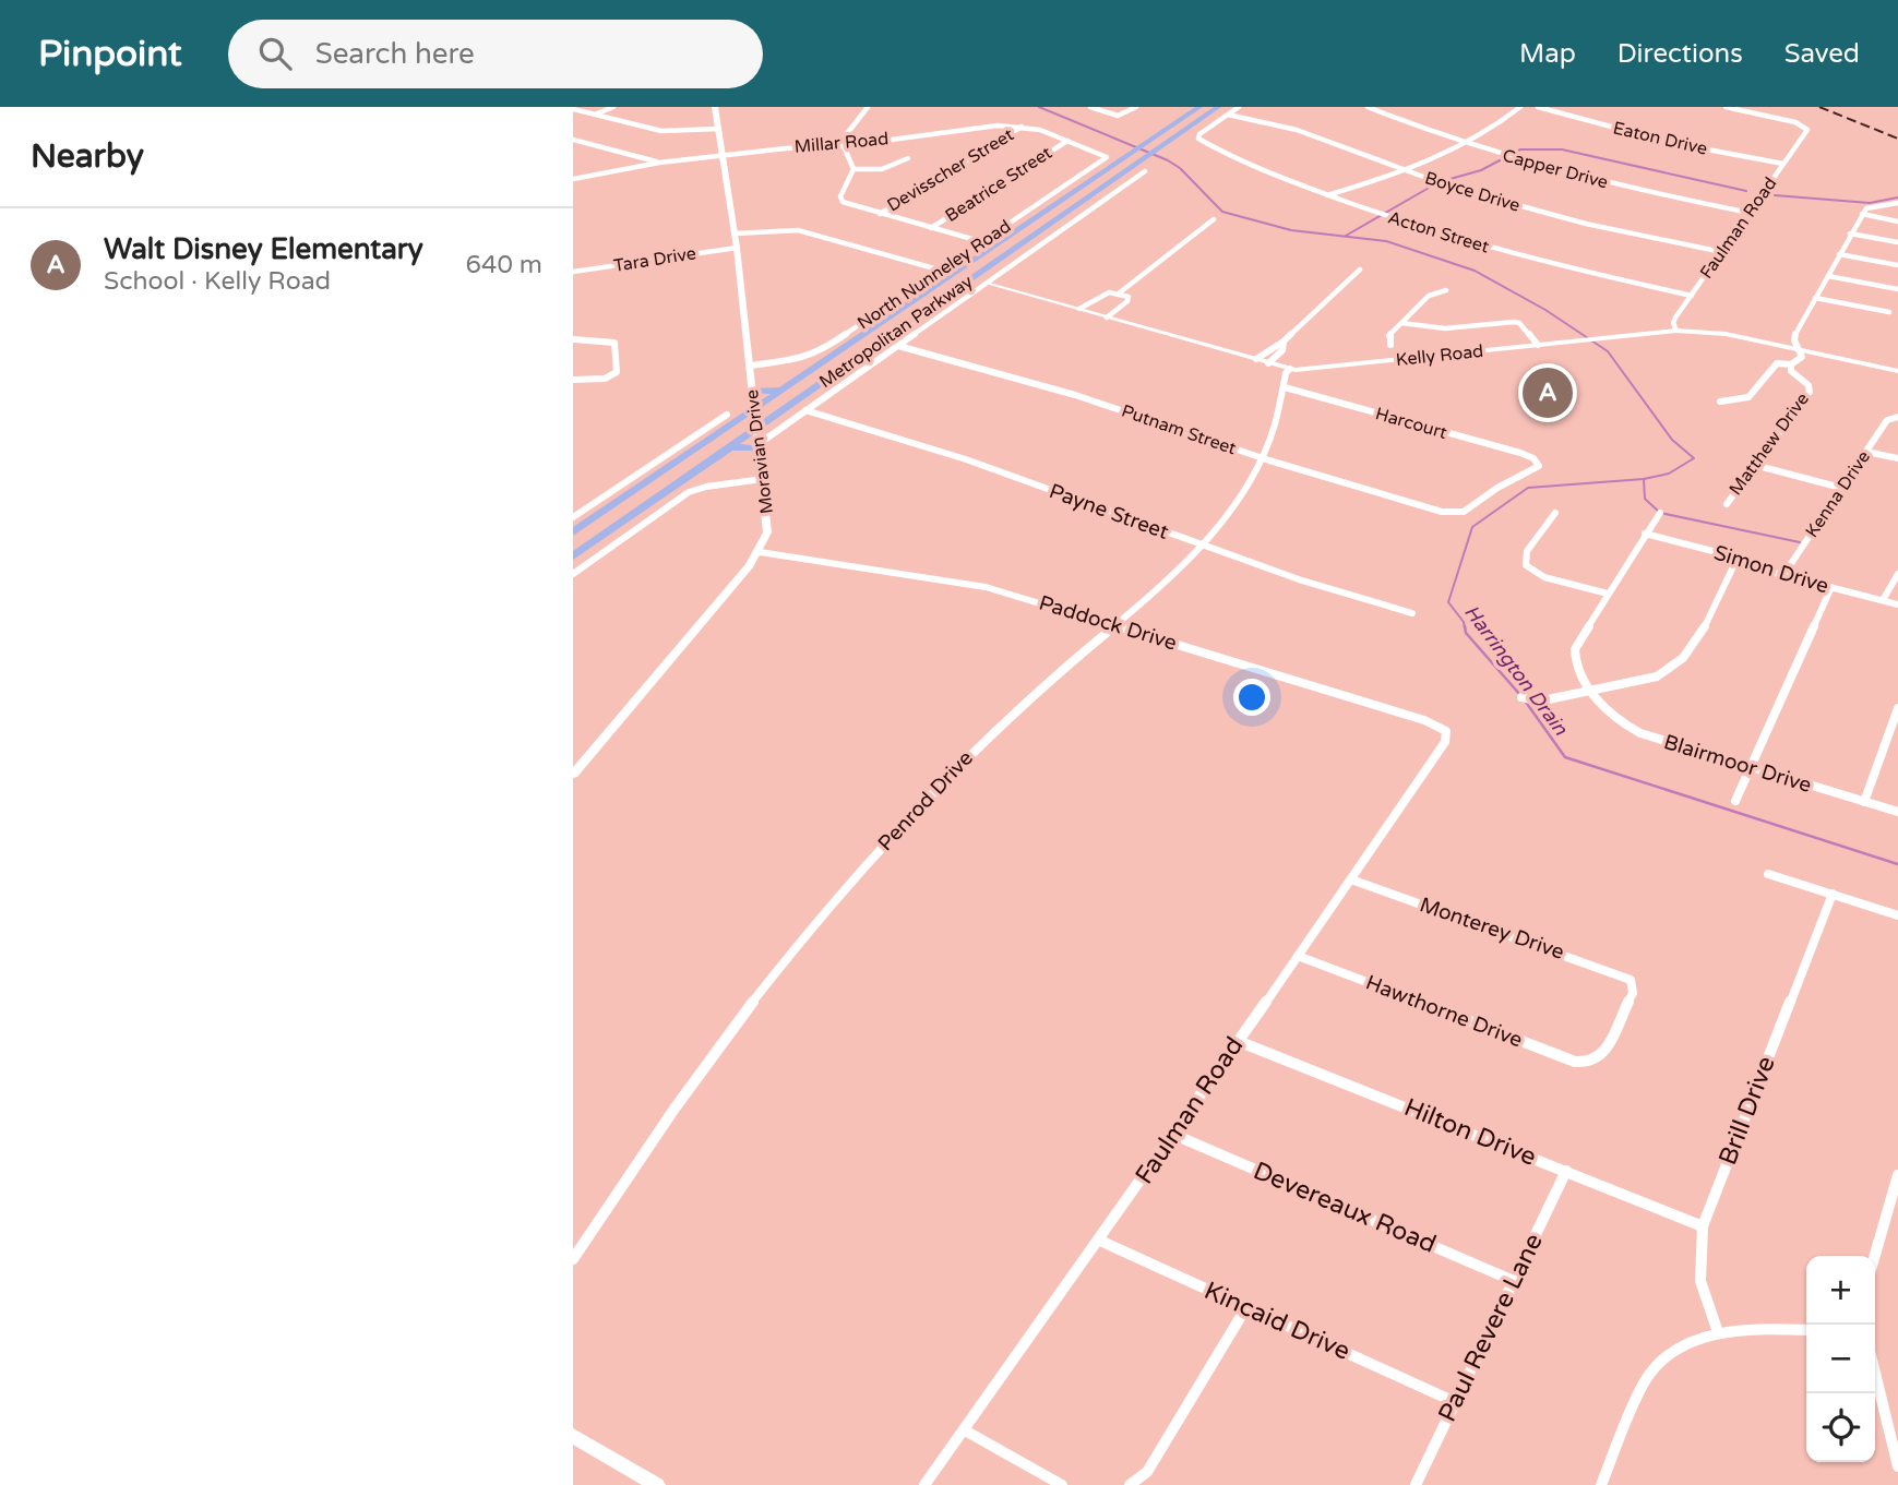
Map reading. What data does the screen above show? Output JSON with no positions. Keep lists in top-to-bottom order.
{
  "streets": {
    "main road": ["Metropolitan Parkway"],
    "street": [
      "Eaton Drive",
      "Millar Road",
      "Capper Drive",
      "Devisscher Street",
      "Beatrice Street",
      "Boyce Drive",
      "Faulman Road",
      "Acton Street",
      "Tara Drive",
      "North Nunneley Road",
      "Kelly Road",
      "Harcourt",
      "Putnam Street",
      "Matthew Drive",
      "Moravian Drive",
      "Kenna Drive",
      "Payne Street",
      "Simon Drive",
      "Paddock Drive",
      "Blairmoor Drive",
      "Penrod Drive",
      "Monterey Drive",
      "Hawthorne Drive",
      "Brill Drive",
      "Hilton Drive",
      "Devereaux Road",
      "Kincaid Drive",
      "Paul Revere Lane"
    ]
  },
  "crossings": [
    ["Eaton Drive", "Faulman Road"],
    ["Millar Road", "Devisscher Street"],
    ["Millar Road", "Beatrice Street"],
    ["Millar Road", "North Nunneley Road"],
    ["Millar Road", "Moravian Drive"],
    ["Capper Drive", "Faulman Road"],
    ["Boyce Drive", "Faulman Road"],
    ["Boyce Drive", "Acton Street"],
    ["Faulman Road", "Acton Street"],
    ["Faulman Road", "Kelly Road"],
    ["Faulman Road", "Paddock Drive"],
    ["Faulman Road", "Monterey Drive"],
    ["Faulman Road", "Hawthorne Drive"],
    ["Faulman Road", "Hilton Drive"],
    ["Faulman Road", "Devereaux Road"],
    ["Faulman Road", "Kincaid Drive"],
    ["Tara Drive", "Moravian Drive"],
    ["North Nunneley Road", "Moravian Drive"],
    ["Metropolitan Parkway", "Moravian Drive"],
    ["Kelly Road", "Matthew Drive"],
    ["Kelly Road", "Penrod Drive"],
    ["Harcourt", "Putnam Street"],
    ["Harcourt", "Penrod Drive"],
    ["Putnam Street", "Penrod Drive"],
    ["Moravian Drive", "Paddock Drive"],
    ["Kenna Drive", "Simon Drive"],
    ["Payne Street", "Penrod Drive"],
    ["Paddock Drive", "Penrod Drive"],
    ["Monterey Drive", "Hawthorne Drive"],
    ["Brill Drive", "Hilton Drive"],
    ["Hilton Drive", "Paul Revere Lane"],
    ["Devereaux Road", "Paul Revere Lane"],
    ["Kincaid Drive", "Paul Revere Lane"]
  ],
  "water": ["Harrington Drain"],
  "page": {
    "header": "Pinpoint",
    "search": "Search here",
    "nav": ["Map", "Directions", "Saved"],
    "heading": "Nearby",
    "list": [
      {
        "mark": "A",
        "name": "Walt Disney Elementary",
        "note": "School · Kelly Road",
        "value": "640 m"
      }
    ],
    "pins": "A",
    "map_buttons": ["+", "−"]
  }
}
